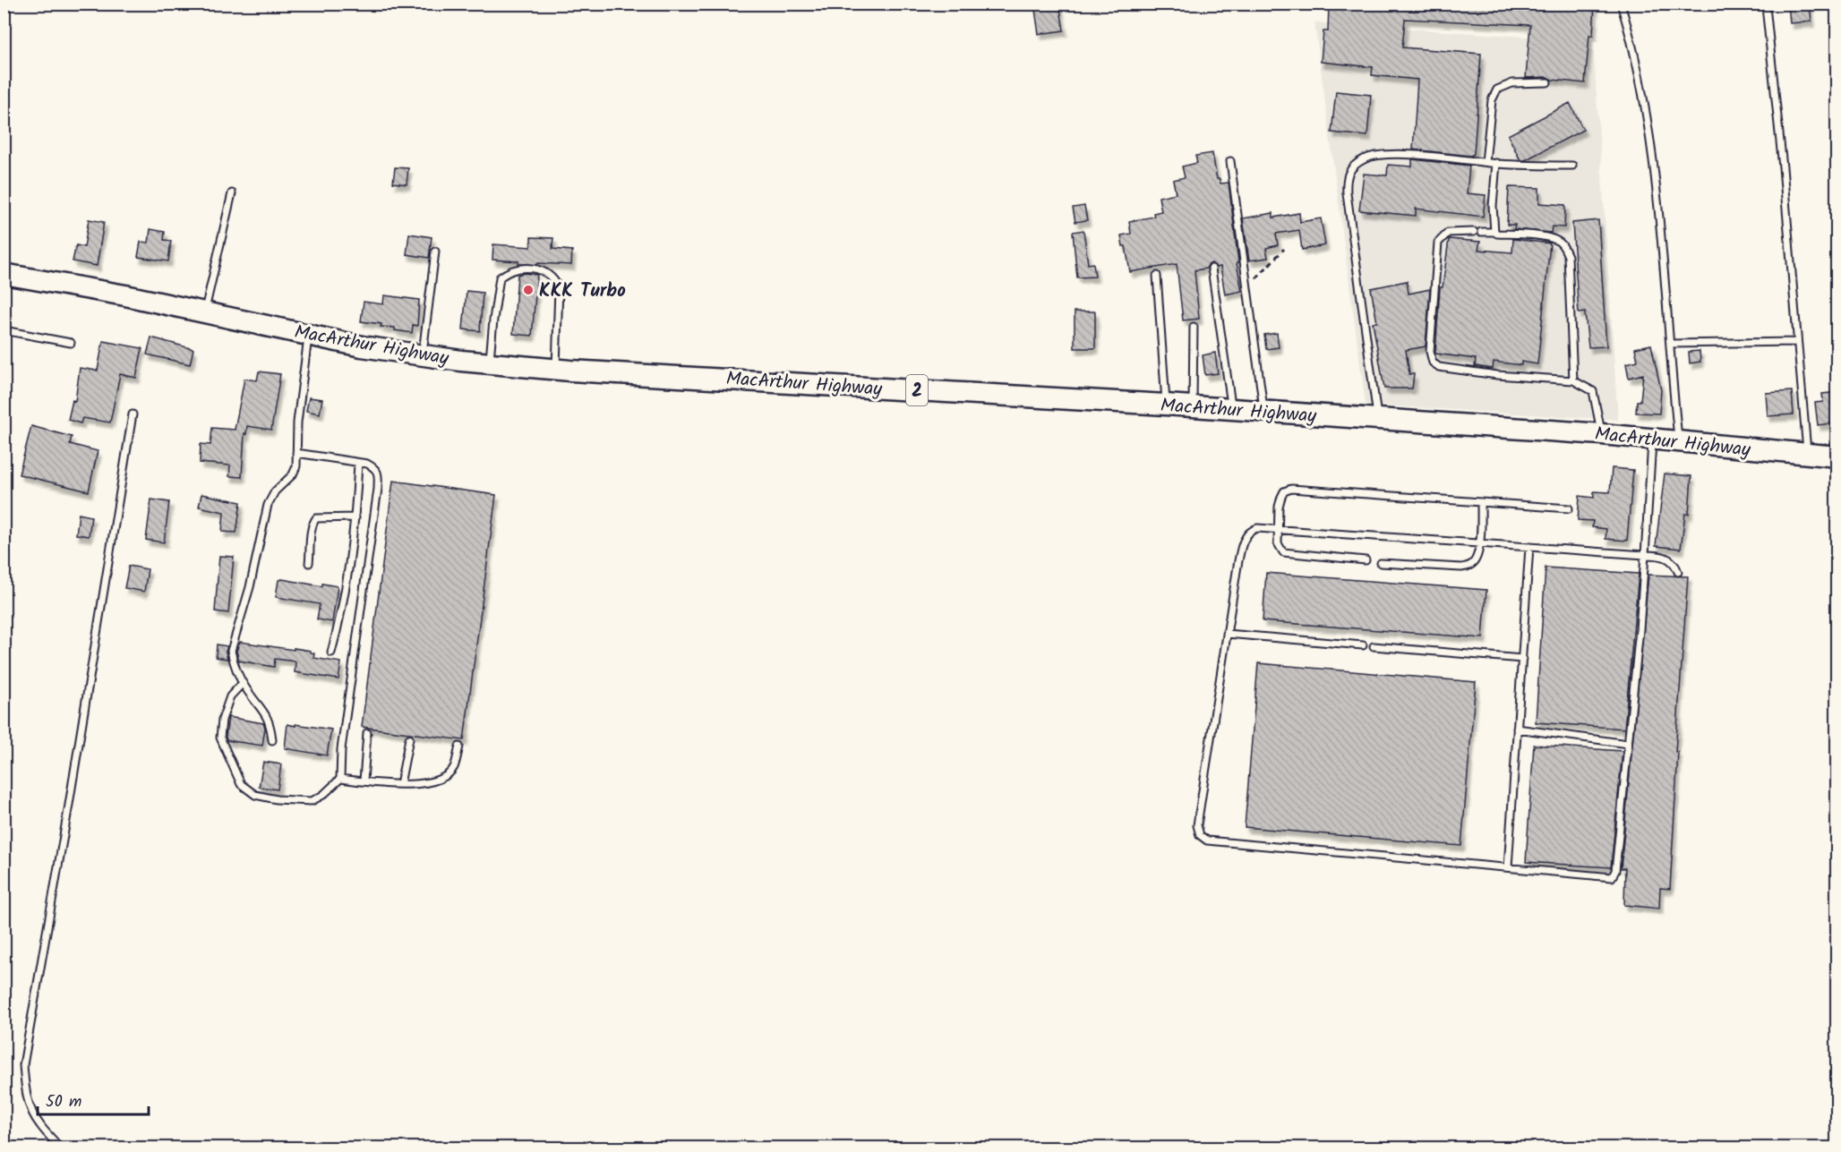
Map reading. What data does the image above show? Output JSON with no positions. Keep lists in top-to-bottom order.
{
  "streets": {
    "highway": ["MacArthur Highway", "2"]
  },
  "places": ["KKK Turbo"],
  "scale_bar": "50 m"
}
